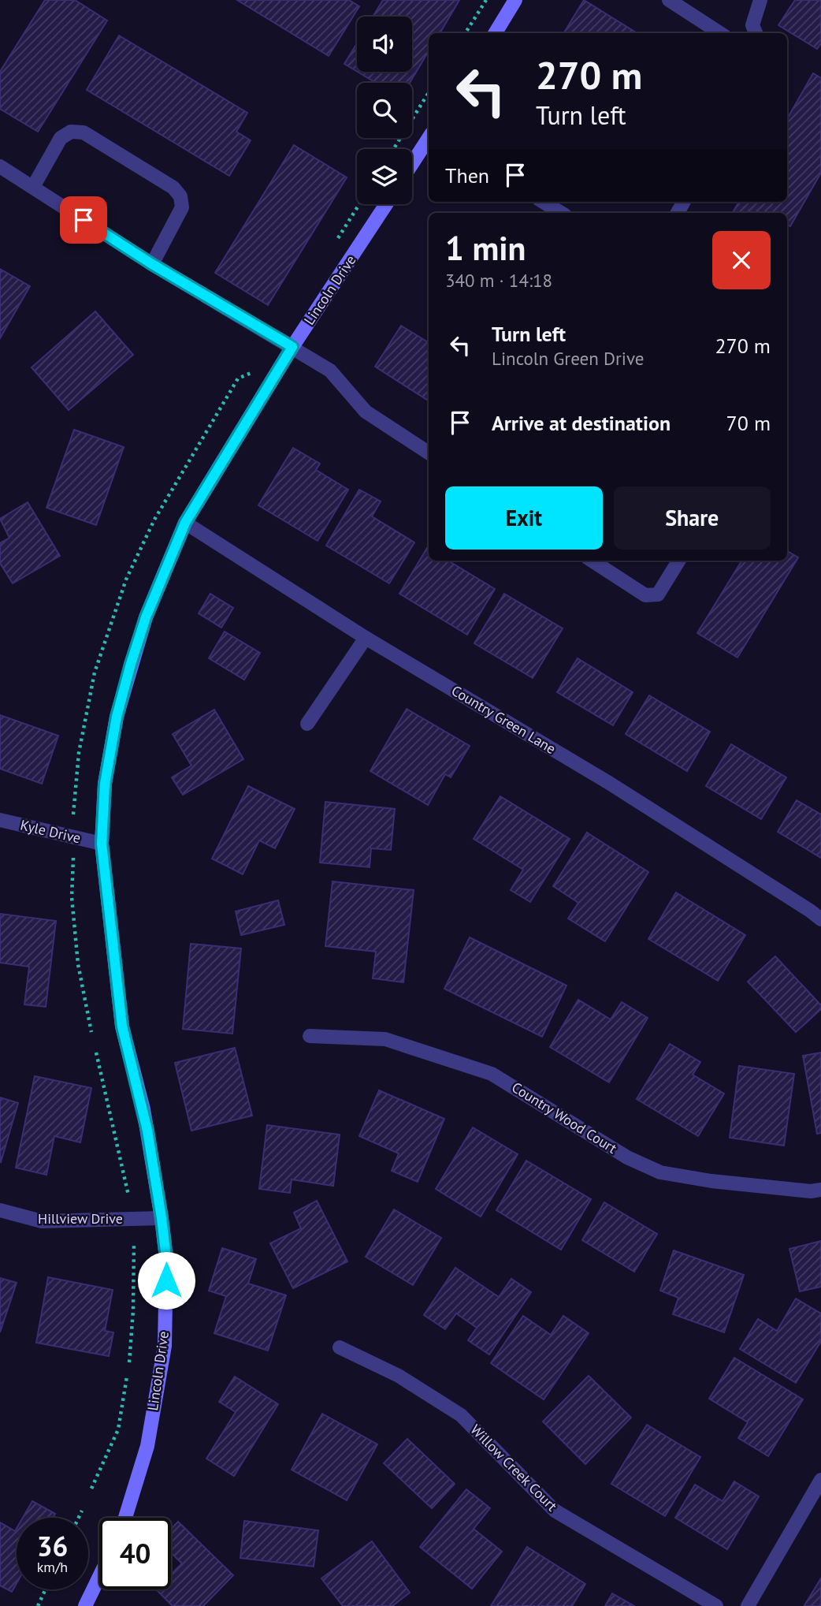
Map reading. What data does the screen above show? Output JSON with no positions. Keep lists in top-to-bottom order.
{
  "streets": {
    "street": [
      "Lincoln Drive",
      "Country Green Lane",
      "Kyle Drive",
      "Country Wood Court",
      "Hillview Drive",
      "Willow Creek Court"
    ]
  },
  "crossings": [
    ["Lincoln Drive", "Country Green Lane"],
    ["Lincoln Drive", "Kyle Drive"],
    ["Lincoln Drive", "Hillview Drive"]
  ],
  "page": {
    "turn": ["270 m", "Turn left"],
    "then": "Then",
    "heading": ["1 min", "340 m · 14:18"],
    "list": [
      {
        "name": "Turn left",
        "note": "Lincoln Green Drive",
        "value": "270 m"
      },
      {
        "name": "Arrive at destination",
        "value": "70 m"
      }
    ],
    "buttons": ["Exit", "Share"],
    "speed": "36 km/h",
    "limit": "40"
  }
}
